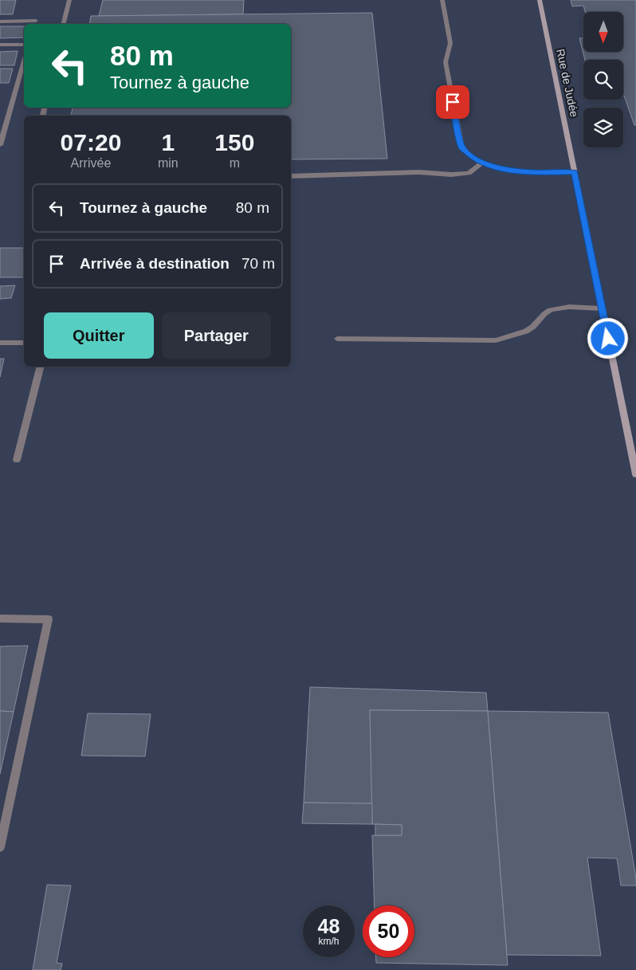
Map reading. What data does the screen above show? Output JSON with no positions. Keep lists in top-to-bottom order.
{
  "streets": {
    "main road": ["Rue de Judée"]
  },
  "north": "bottom",
  "page": {
    "turn": ["80 m", "Tournez à gauche"],
    "eta": [
      "07:20",
      "Arrivée",
      "1",
      "min",
      "150",
      "m"
    ],
    "list": [
      {
        "name": "Tournez à gauche",
        "value": "80 m"
      },
      {
        "name": "Arrivée à destination",
        "value": "70 m"
      }
    ],
    "buttons": ["Quitter", "Partager"],
    "speed": "48 km/h",
    "limit": "50"
  }
}
